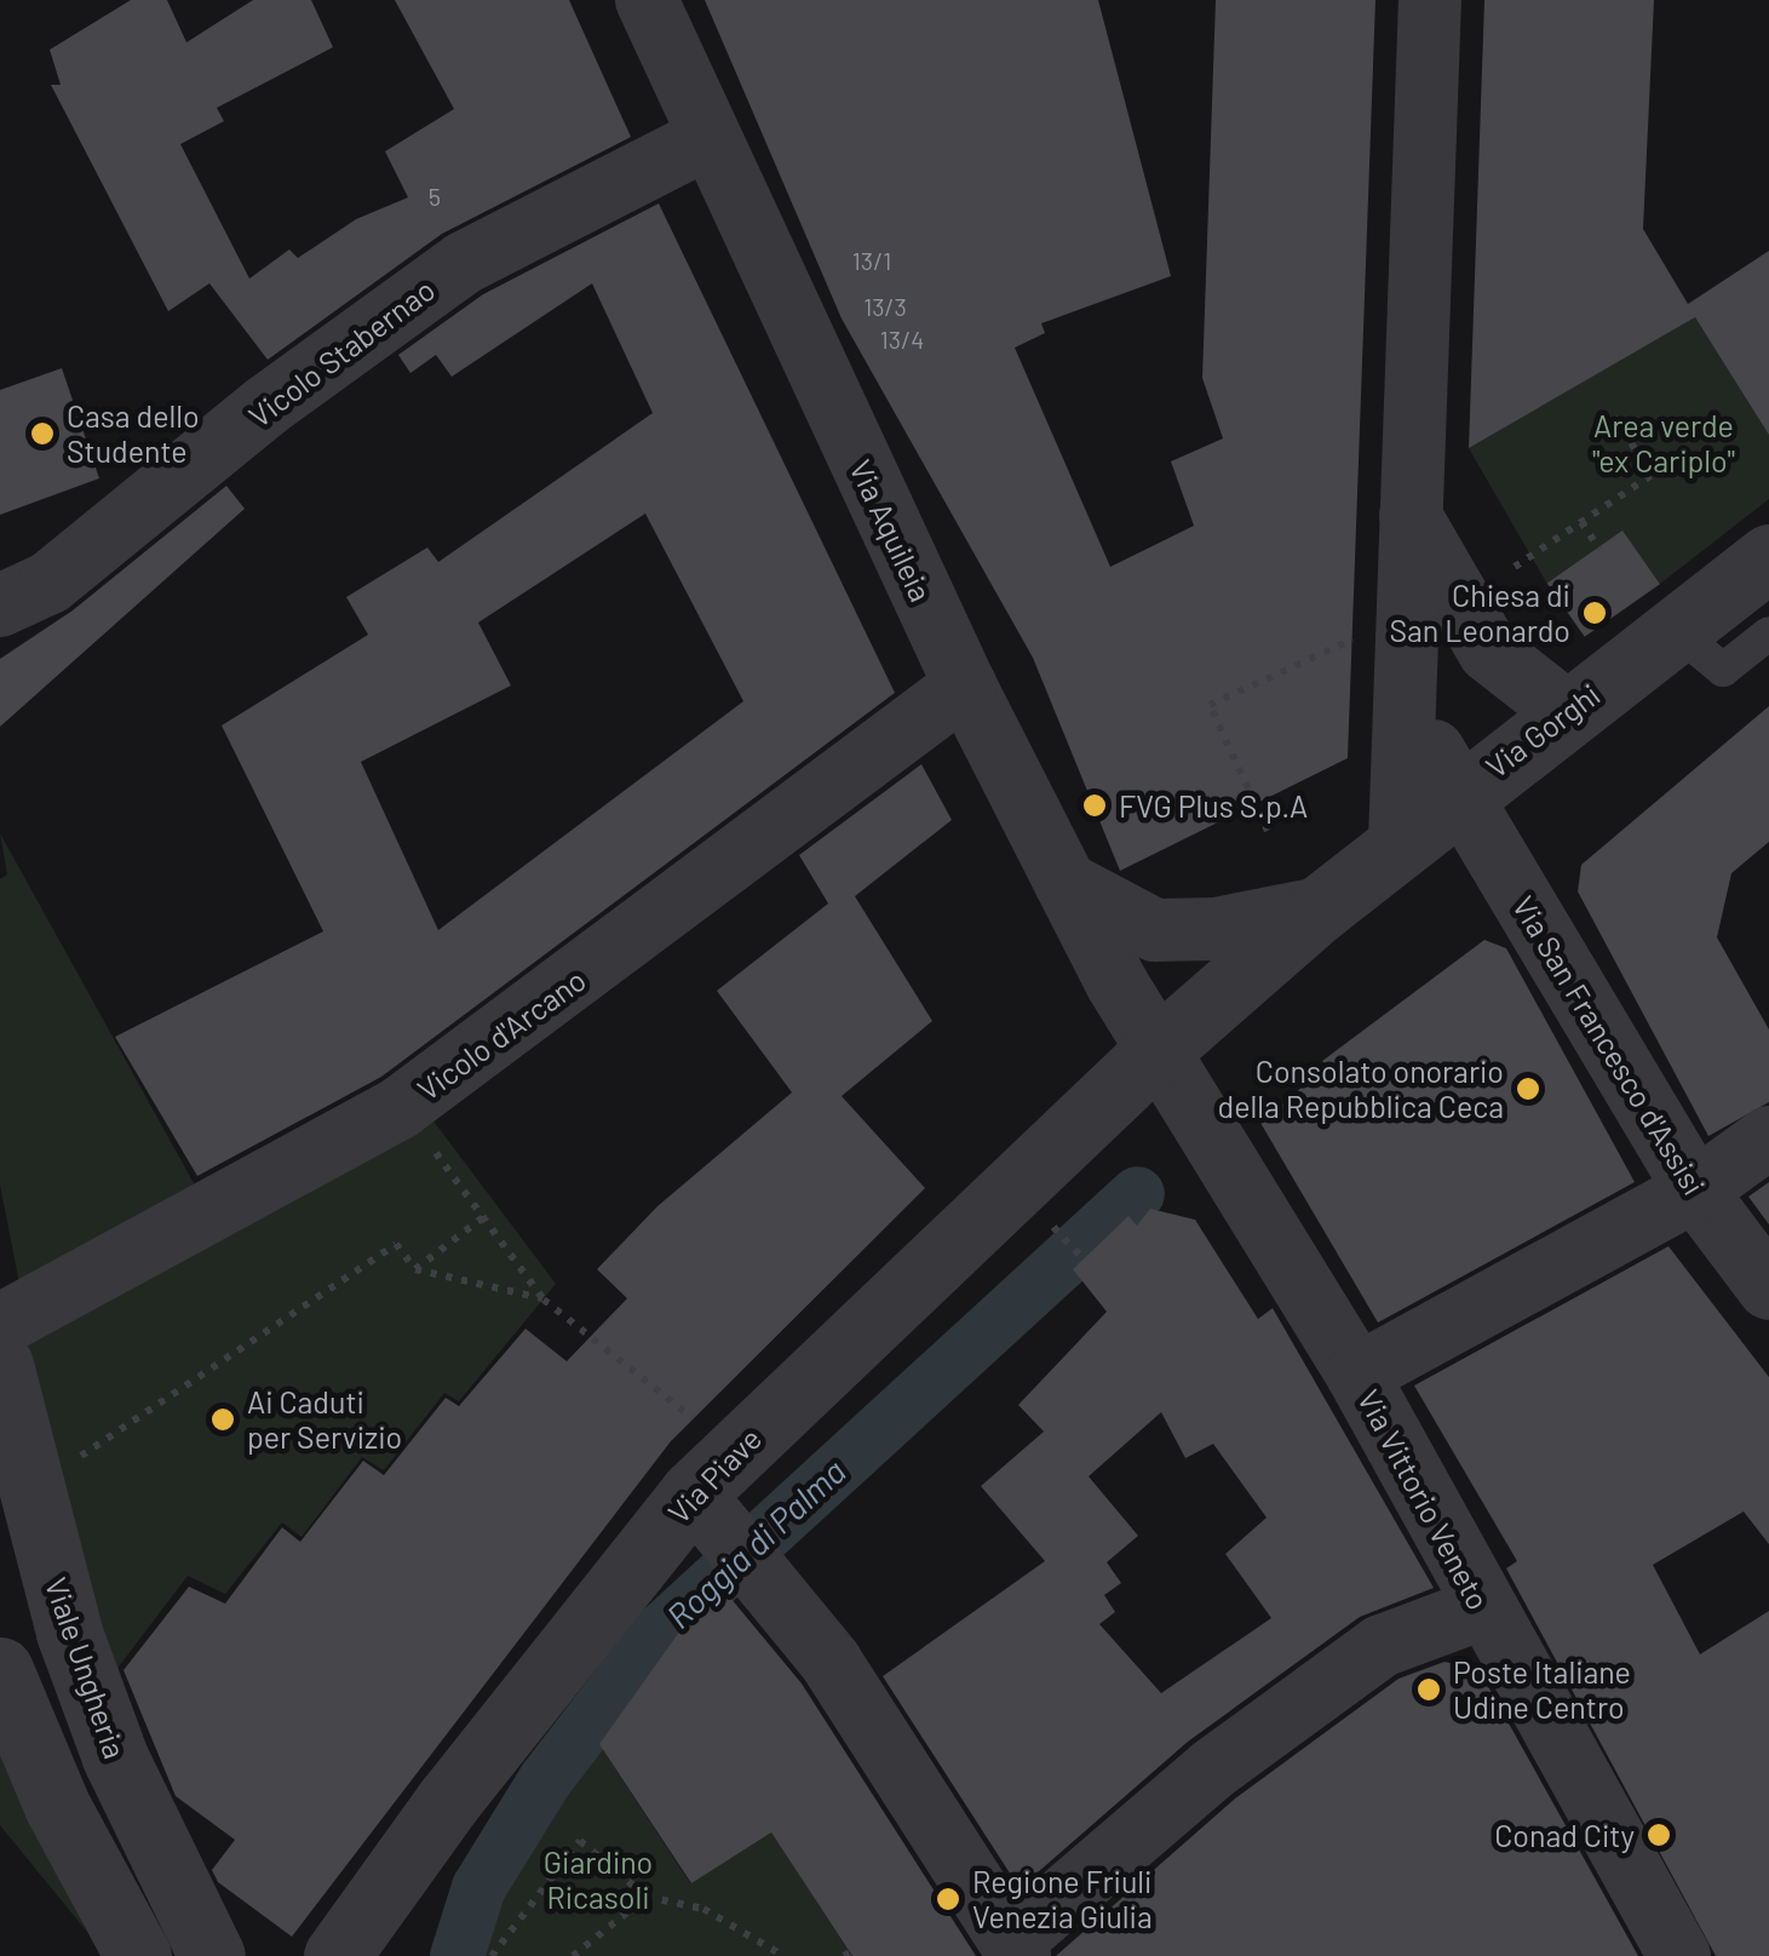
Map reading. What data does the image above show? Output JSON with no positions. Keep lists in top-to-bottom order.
{
  "streets": {
    "street": [
      "Vicolo Stabernao",
      "Via Aquileia",
      "Via Gorghi",
      "Vicolo d'Arcano",
      "Via San Francesco d'Assisi",
      "Via Piave",
      "Via Vittorio Veneto",
      "Viale Ungheria"
    ]
  },
  "crossings": [
    ["Vicolo Stabernao", "Via Aquileia"],
    ["Via Aquileia", "Via Gorghi"],
    ["Via Aquileia", "Vicolo d'Arcano"],
    ["Via Aquileia", "Via Piave"],
    ["Via Aquileia", "Via Vittorio Veneto"],
    ["Via Gorghi", "Via San Francesco d'Assisi"],
    ["Via Gorghi", "Via Piave"],
    ["Via Gorghi", "Via Vittorio Veneto"],
    ["Via Piave", "Via Vittorio Veneto"]
  ],
  "water": ["Roggia di Palma"],
  "parks": ["Area verde \"ex Cariplo\"", "Giardino Ricasoli"],
  "places": [
    "Casa dello Studente",
    "Chiesa di San Leonardo",
    "FVG Plus S.p.A",
    "Consolato onorario della Repubblica Ceca",
    "Ai Caduti per Servizio",
    "Poste Italiane Udine Centro",
    "Conad City",
    "Regione Friuli Venezia Giulia"
  ],
  "house_numbers": [
    "5",
    "13/1",
    "13/3",
    "13/4"
  ]
}
